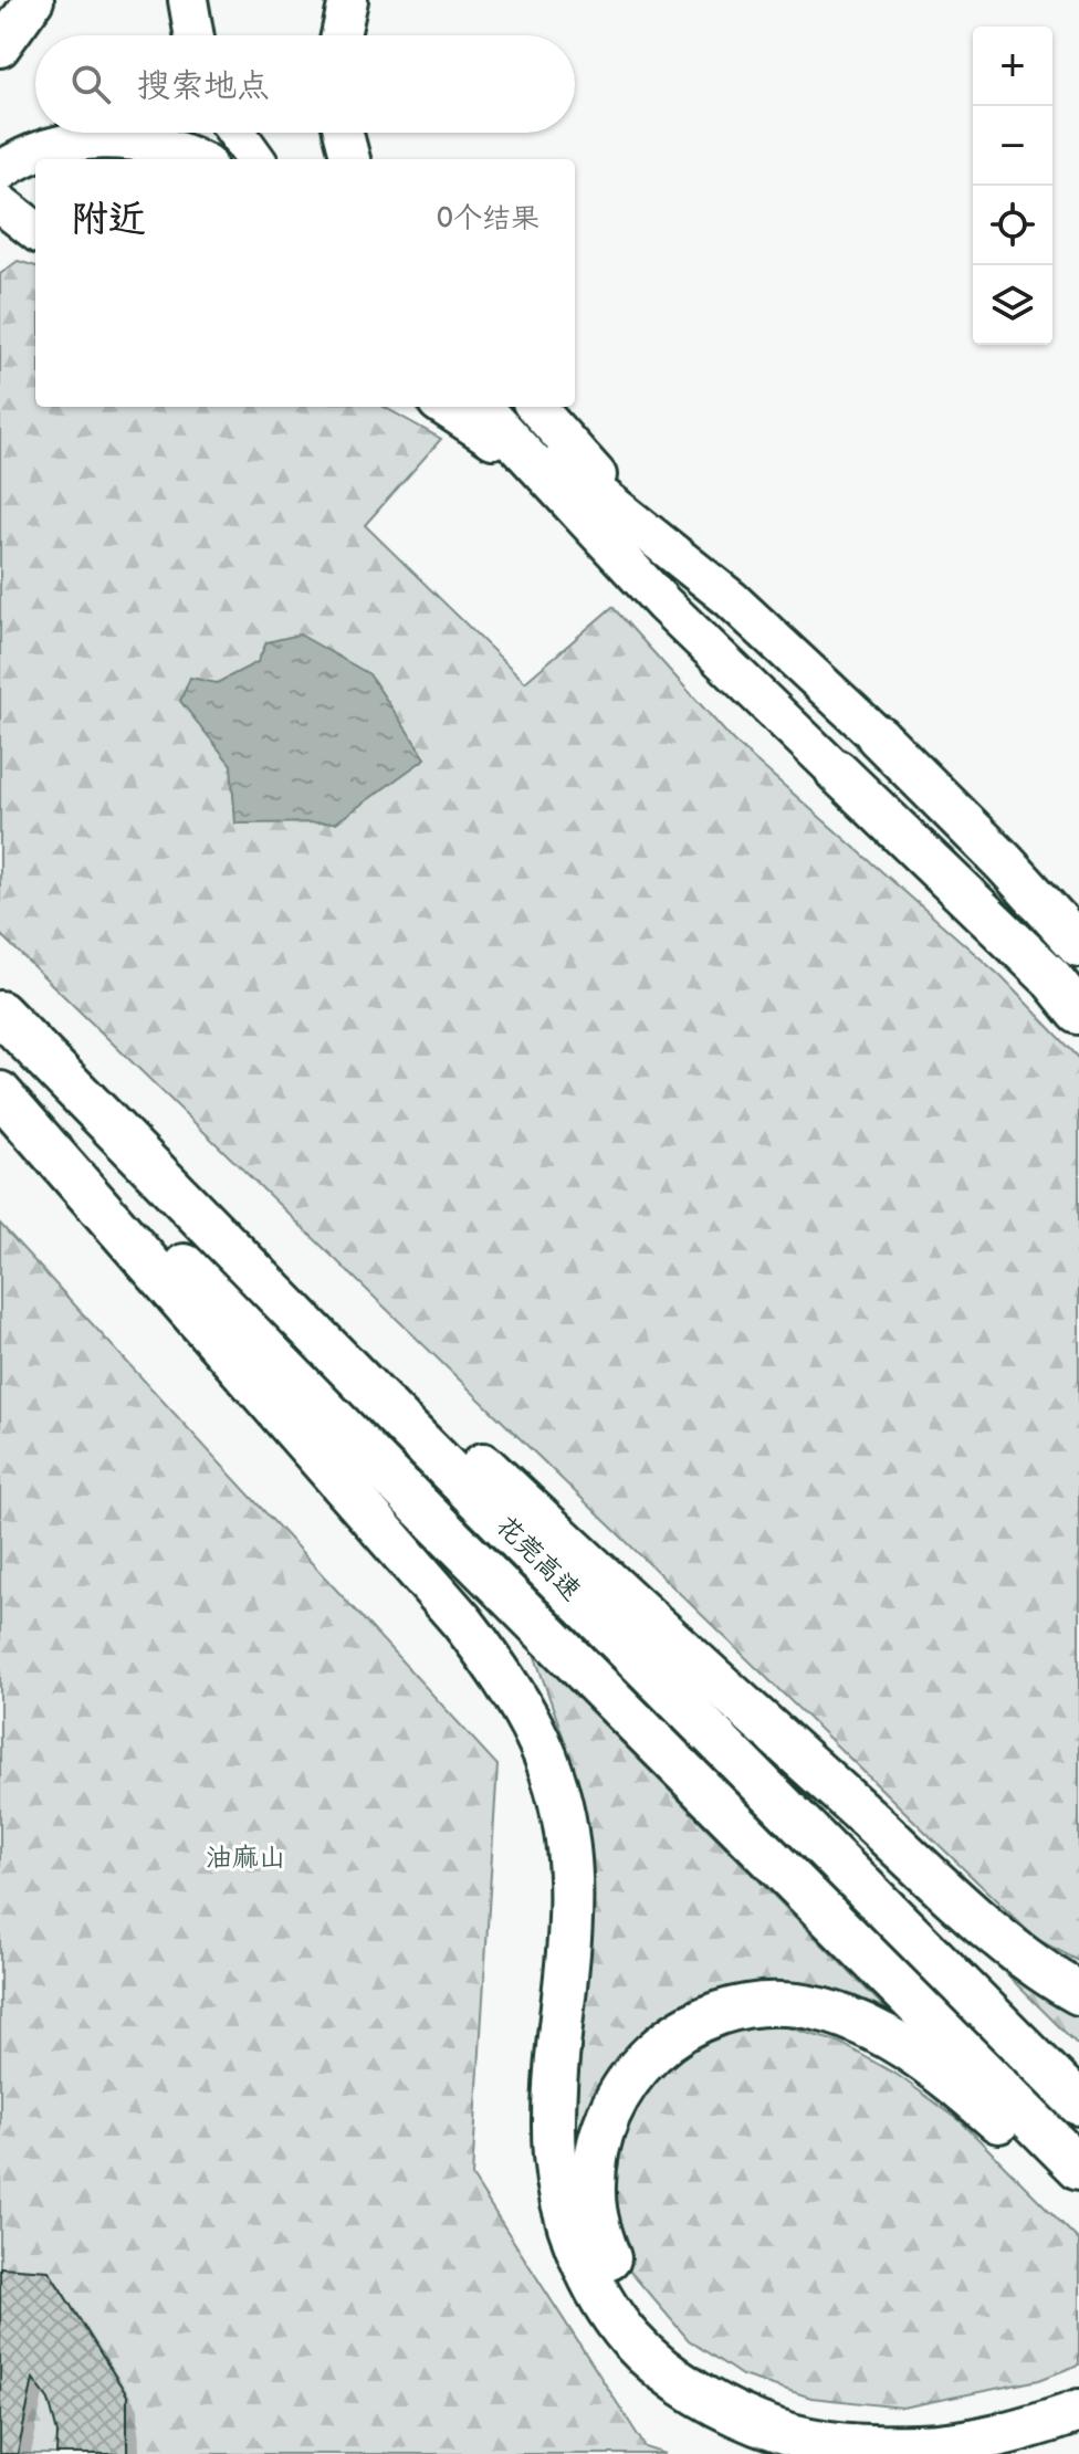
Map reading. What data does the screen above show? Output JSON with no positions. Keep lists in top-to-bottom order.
{
  "streets": {
    "highway": ["花莞高速"]
  },
  "parks": ["油麻山"],
  "page": {
    "map_buttons": ["+", "−"],
    "search": "搜索地点",
    "heading": ["附近", "0个结果"]
  }
}
